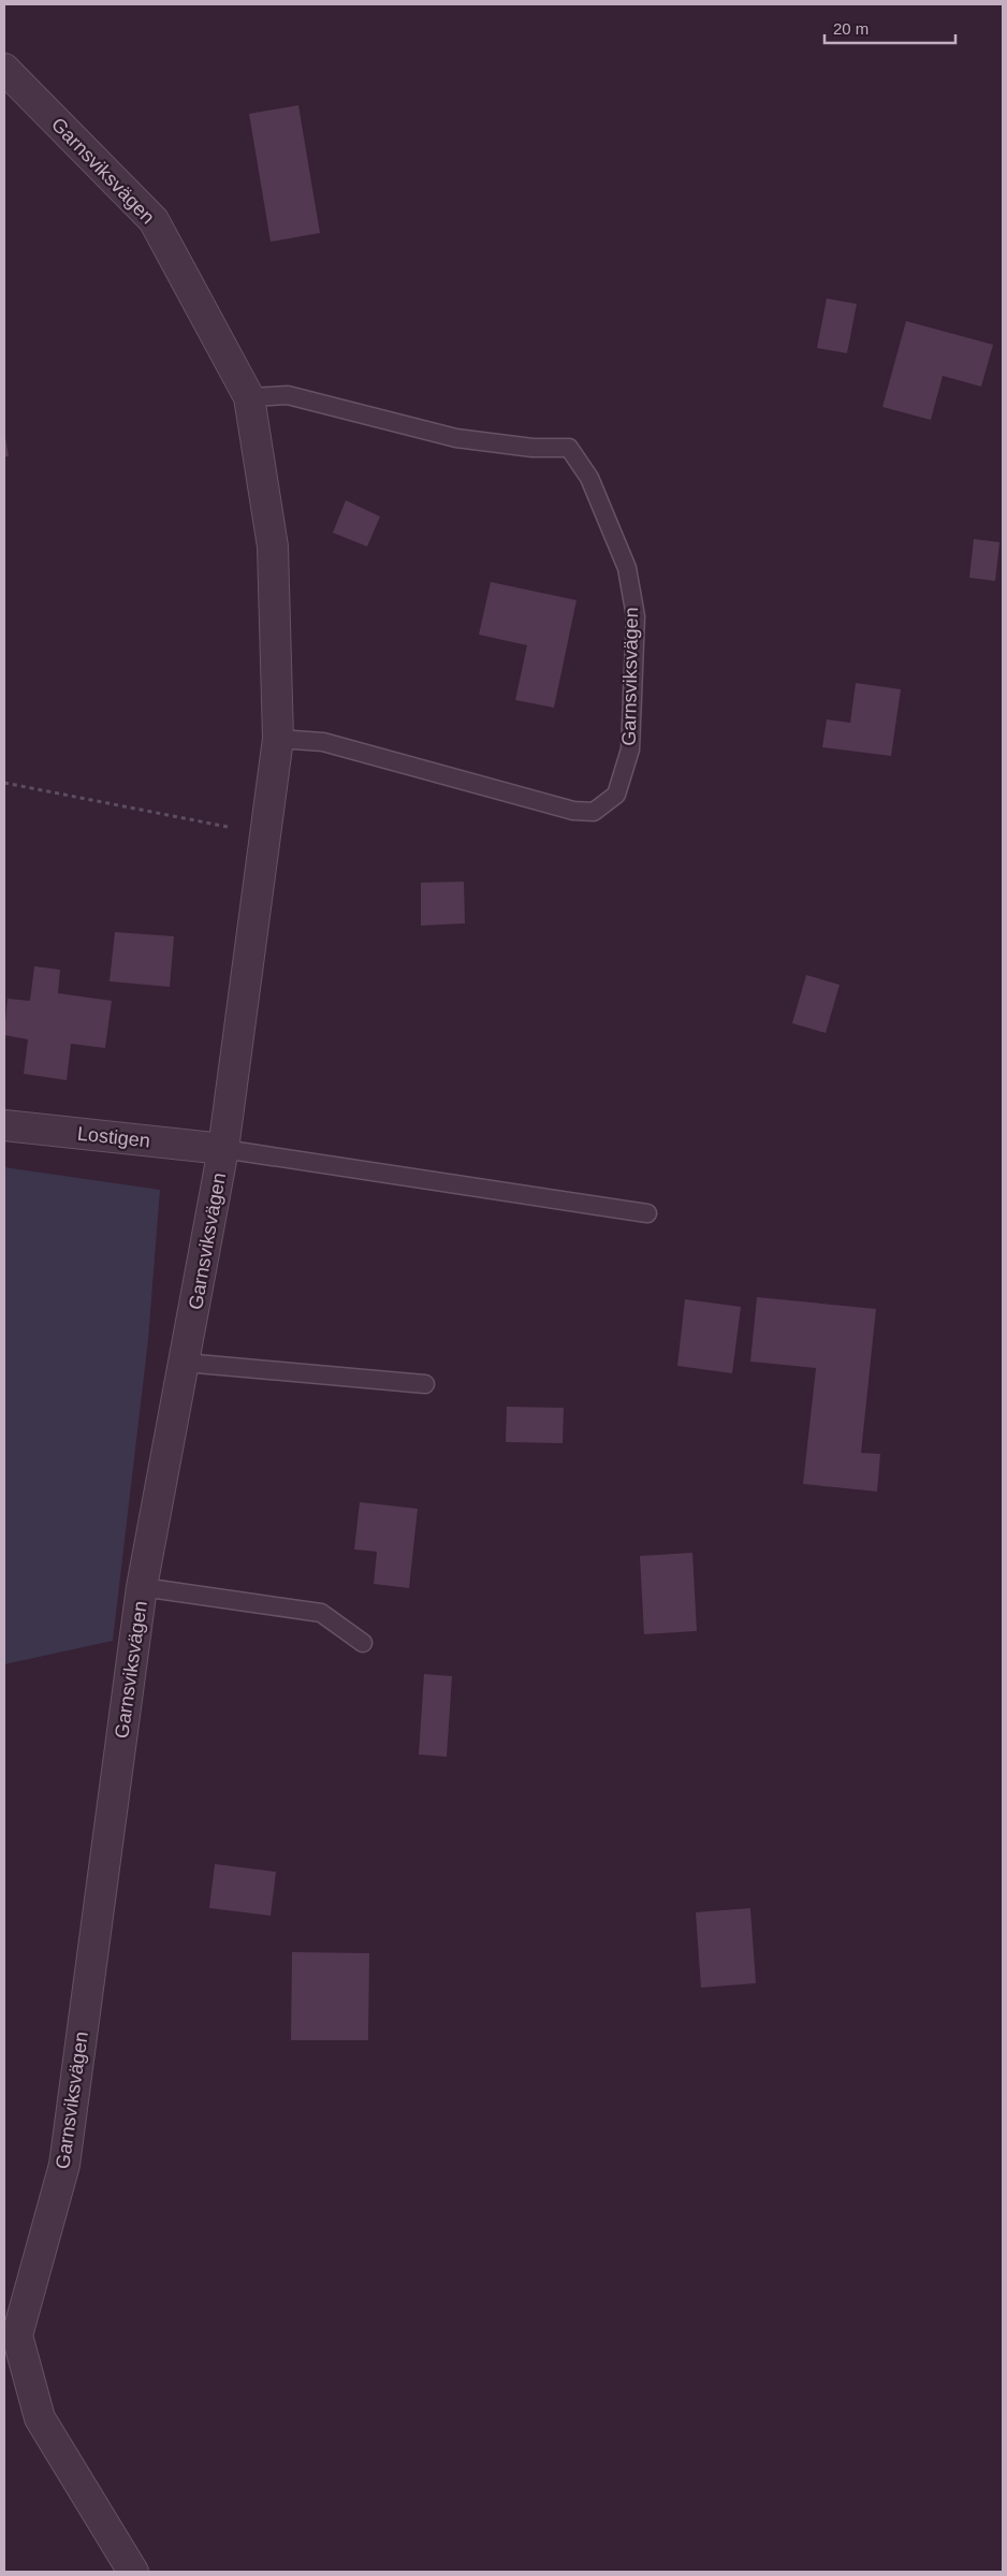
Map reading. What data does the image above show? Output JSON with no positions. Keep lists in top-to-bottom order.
{
  "streets": {
    "street": ["Garnsviksvägen", "Lostigen"]
  },
  "crossings": [
    ["Garnsviksvägen", "Lostigen"]
  ],
  "scale_bar": "20 m"
}
